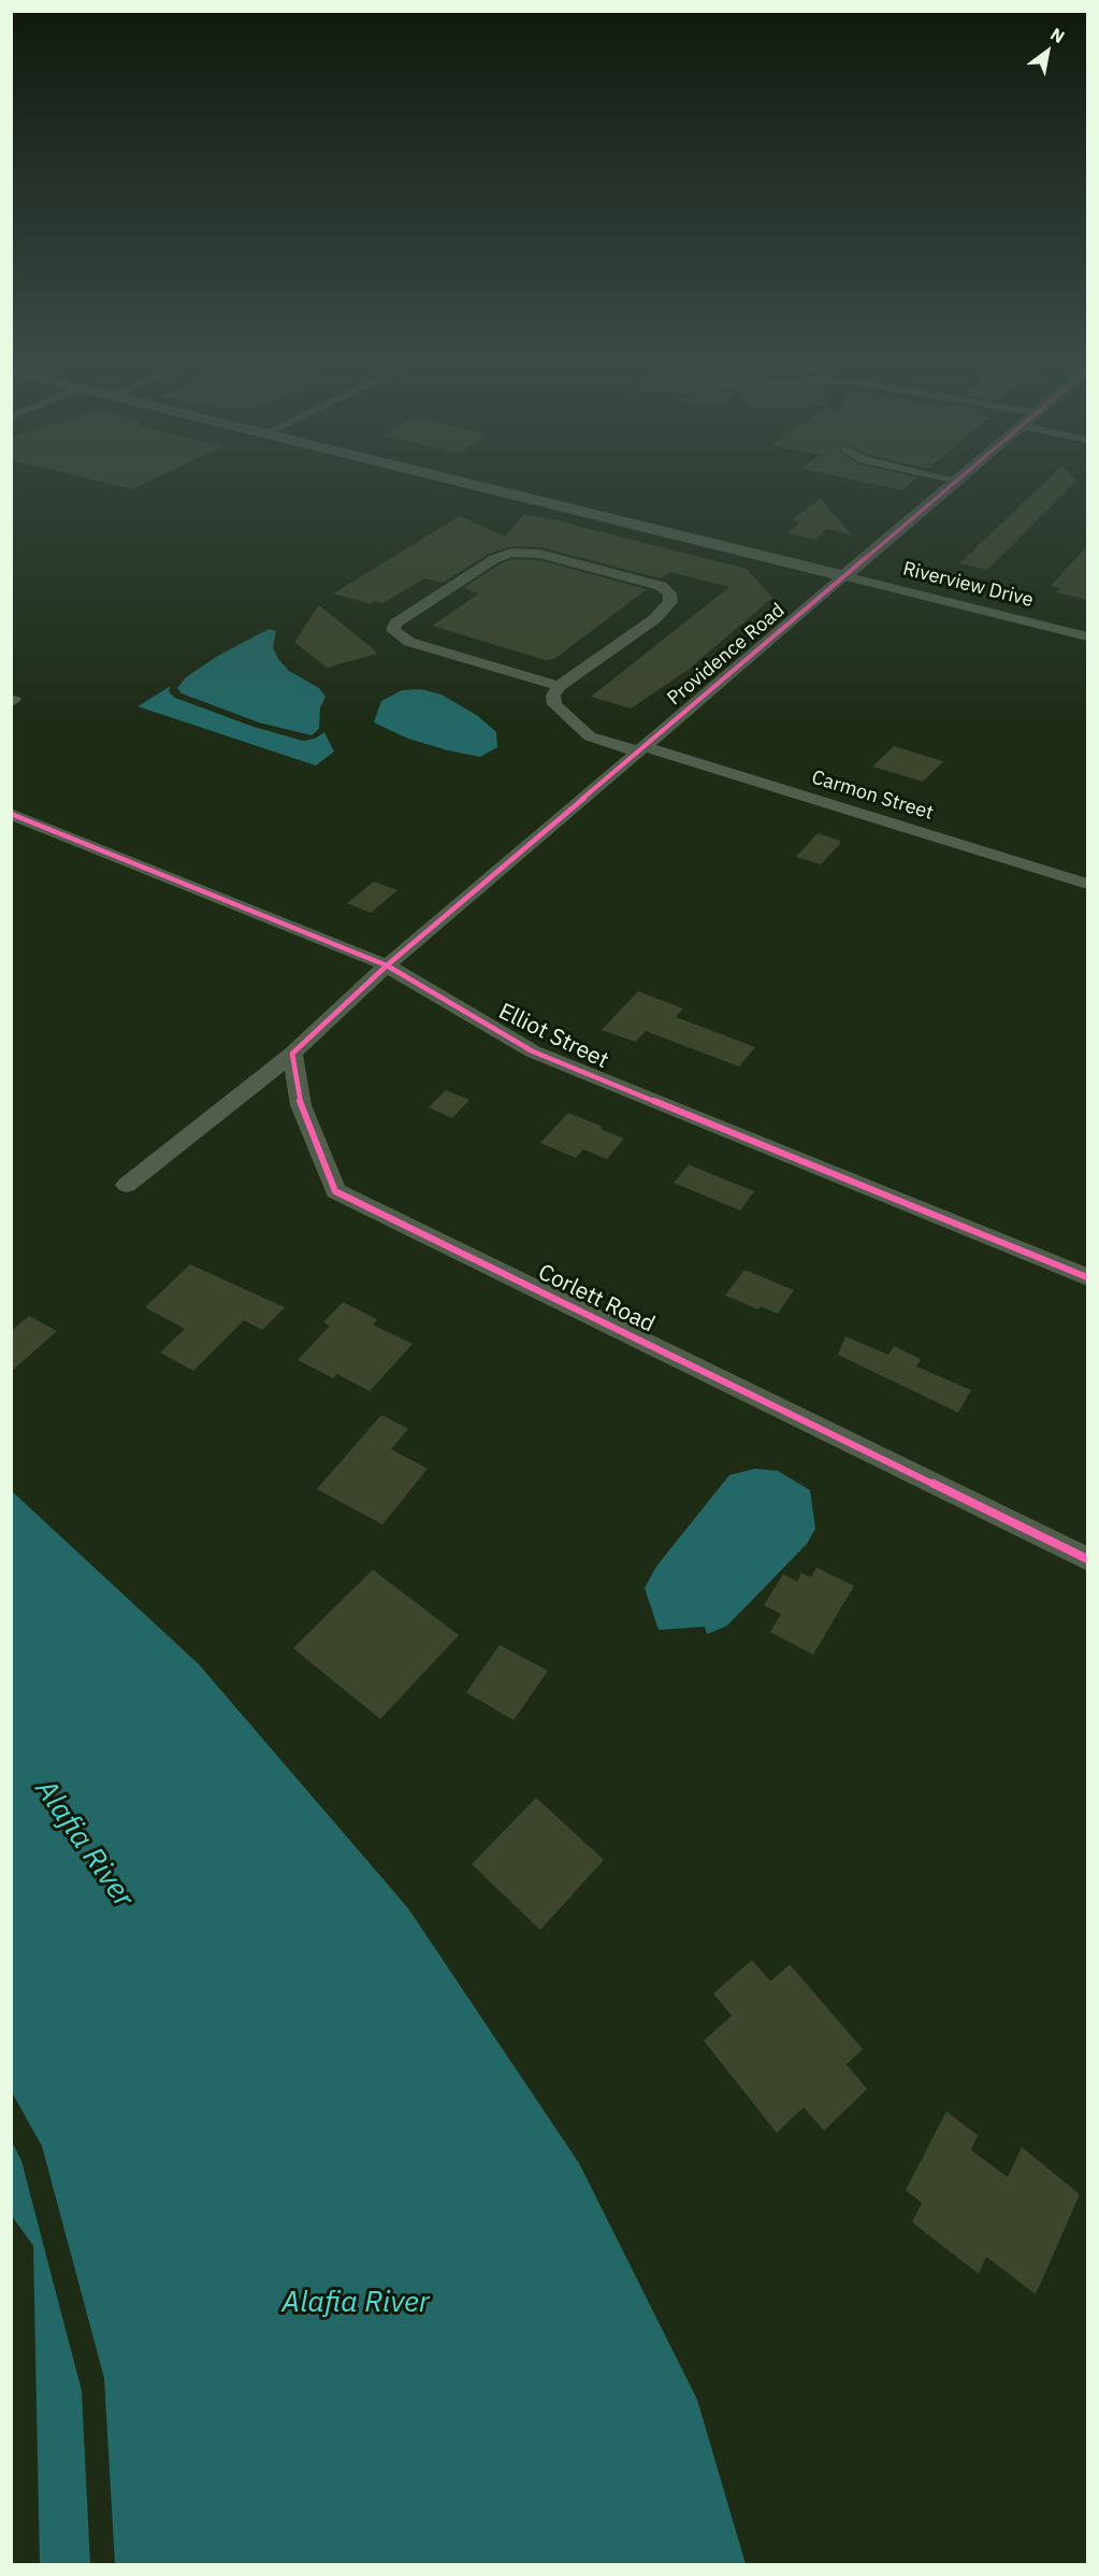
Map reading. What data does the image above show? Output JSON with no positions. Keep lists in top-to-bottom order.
{
  "streets": {
    "street": [
      "Riverview Drive",
      "Providence Road",
      "Carmon Street",
      "Elliot Street",
      "Corlett Road"
    ]
  },
  "crossings": [
    ["Riverview Drive", "Providence Road"],
    ["Providence Road", "Carmon Street"],
    ["Providence Road", "Elliot Street"]
  ],
  "water": ["Alafia River"],
  "north": "top right"
}
